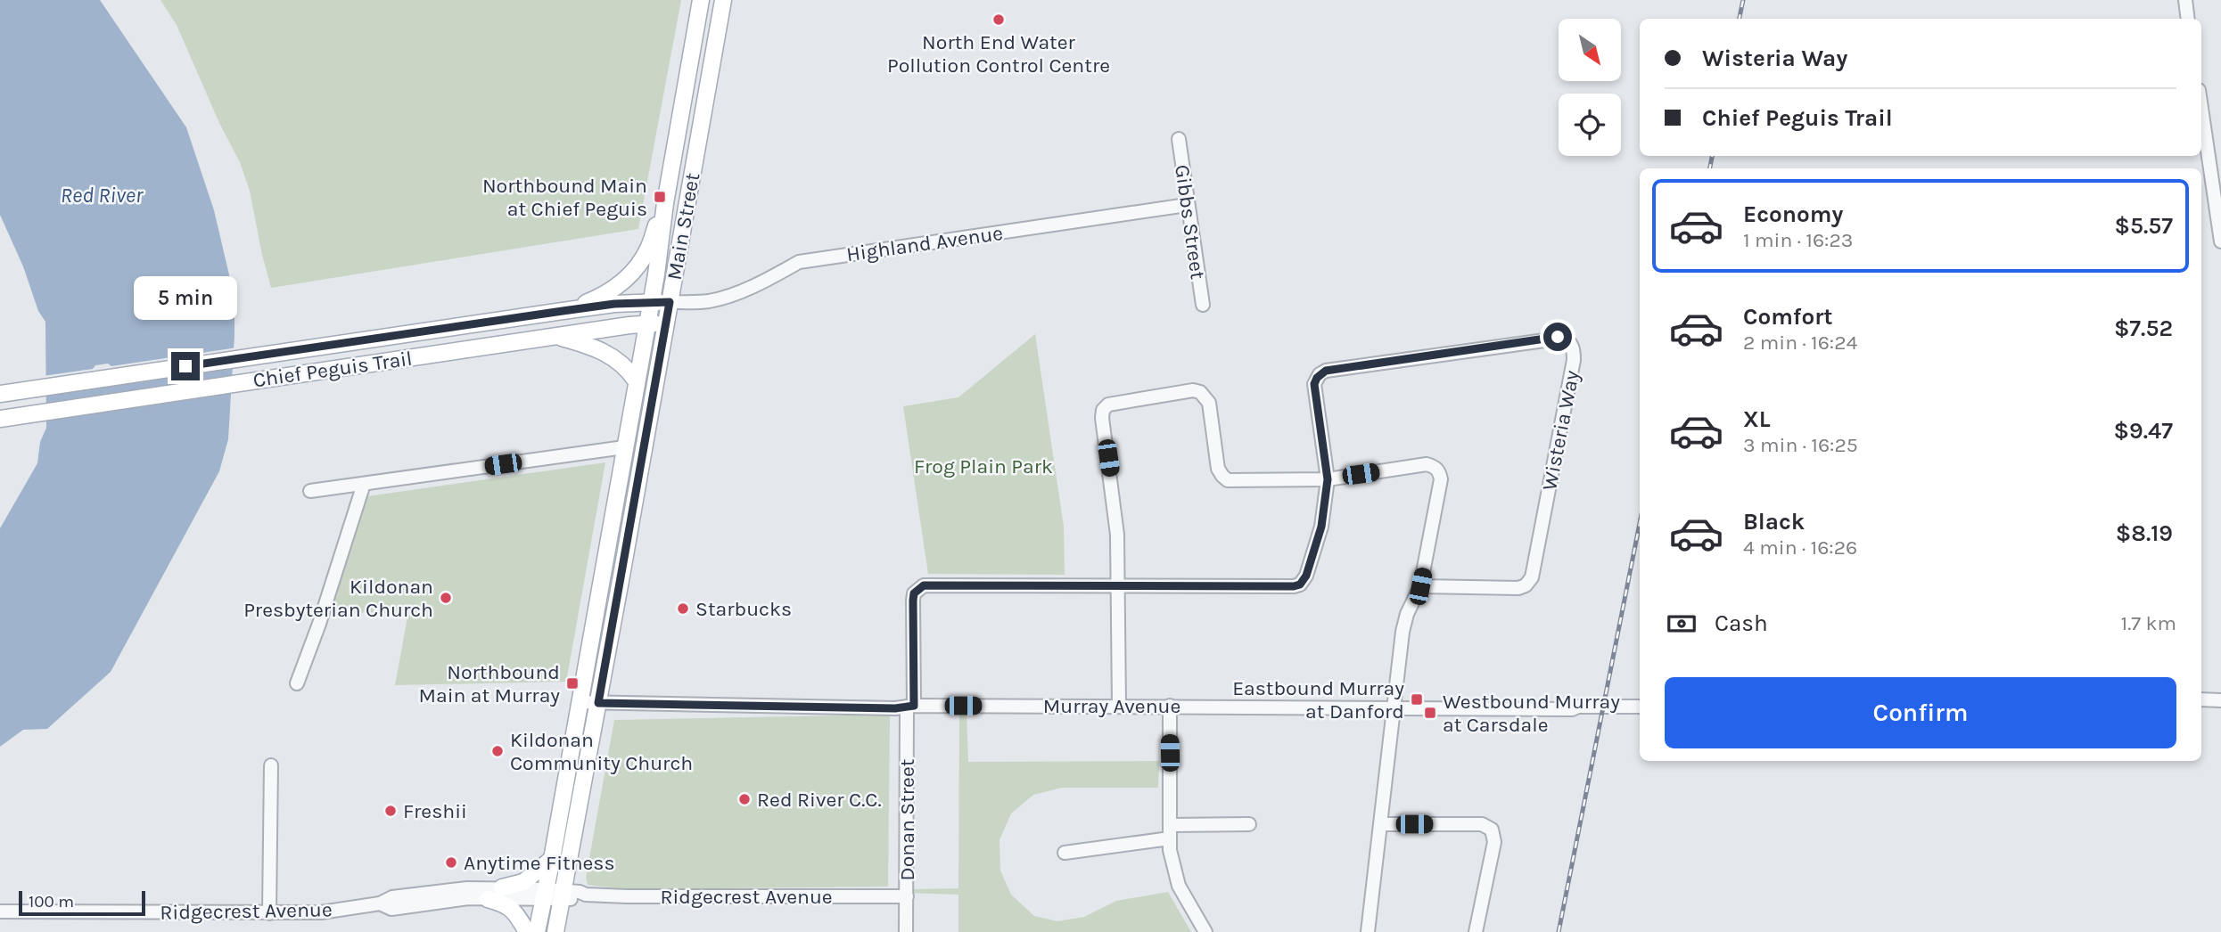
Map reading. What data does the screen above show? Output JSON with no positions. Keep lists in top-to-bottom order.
{
  "streets": {
    "main road": ["Main Street", "Chief Peguis Trail"],
    "street": [
      "Gibbs Street",
      "Highland Avenue",
      "Wisteria Way",
      "Murray Avenue",
      "Donan Street",
      "Ridgecrest Avenue"
    ]
  },
  "crossings": [
    ["Gibbs Street", "Highland Avenue"],
    ["Main Street", "Highland Avenue"],
    ["Main Street", "Chief Peguis Trail"],
    ["Main Street", "Murray Avenue"],
    ["Main Street", "Ridgecrest Avenue"],
    ["Highland Avenue", "Chief Peguis Trail"],
    ["Murray Avenue", "Donan Street"],
    ["Donan Street", "Ridgecrest Avenue"]
  ],
  "water": ["Red River"],
  "parks": ["Frog Plain Park"],
  "places": {
    "other": [
      "North End Water Pollution Control Centre",
      "Kildonan Presbyterian Church",
      "Starbucks",
      "Kildonan Community Church",
      "Red River C.C.",
      "Freshii",
      "Anytime Fitness"
    ],
    "transit": [
      "Northbound Main at Chief Peguis",
      "Northbound Main at Murray",
      "Eastbound Murray at Danford",
      "Westbound Murray at Carsdale"
    ]
  },
  "scale_bar": "100 m",
  "north": "bottom right",
  "page": {
    "banner": ["Wisteria Way", "Chief Peguis Trail"],
    "list": [
      {
        "name": "Economy",
        "note": "1 min · 16:23",
        "value": "$5.57"
      },
      {
        "name": "Comfort",
        "note": "2 min · 16:24",
        "value": "$7.52"
      },
      {
        "name": "XL",
        "note": "3 min · 16:25",
        "value": "$9.47"
      },
      {
        "name": "Black",
        "note": "4 min · 16:26",
        "value": "$8.19"
      }
    ],
    "bubble": "5 min",
    "pay": ["Cash", "1.7 km"],
    "buttons": "Confirm",
    "scale": "100 m"
  }
}
